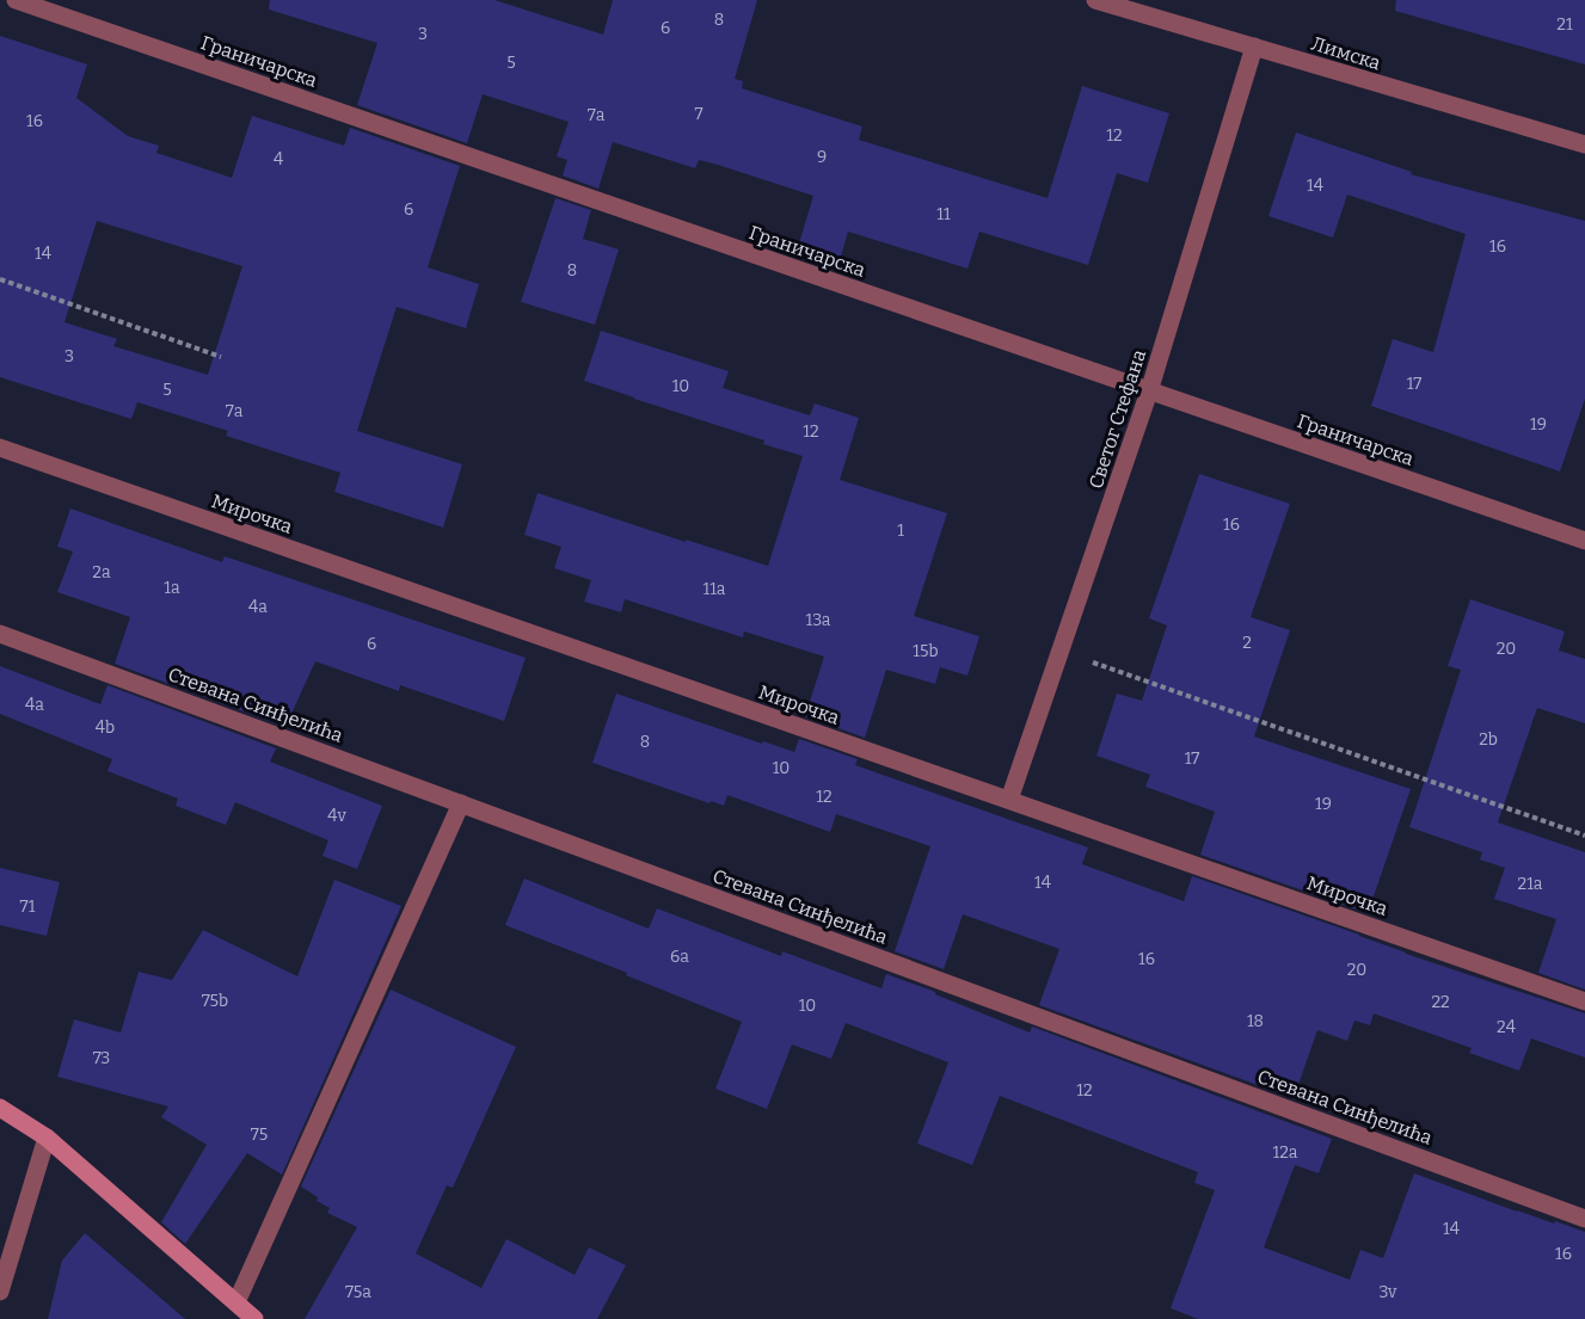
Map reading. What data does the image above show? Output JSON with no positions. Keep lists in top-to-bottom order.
{
  "streets": {
    "street": [
      "Лимска",
      "Граничарска",
      "Светог Стефана",
      "Мирочка",
      "Стевана Синђелића"
    ]
  },
  "crossings": [
    ["Лимска", "Светог Стефана"],
    ["Граничарска", "Светог Стефана"],
    ["Светог Стефана", "Мирочка"]
  ],
  "house_numbers": [
    "8",
    "21",
    "6",
    "3",
    "5",
    "7",
    "7a",
    "16",
    "12",
    "9",
    "4",
    "14",
    "6",
    "11",
    "16",
    "14",
    "8",
    "3",
    "17",
    "10",
    "5",
    "7a",
    "19",
    "12",
    "16",
    "1",
    "2a",
    "1a",
    "11a",
    "4a",
    "13a",
    "2",
    "6",
    "20",
    "15b",
    "4a",
    "4b",
    "2b",
    "8",
    "17",
    "10",
    "12",
    "19",
    "4v",
    "14",
    "21a",
    "71",
    "6a",
    "16",
    "20",
    "75b",
    "22",
    "10",
    "18",
    "24",
    "73",
    "12",
    "75",
    "12a",
    "14",
    "16",
    "75a",
    "3v"
  ]
}
